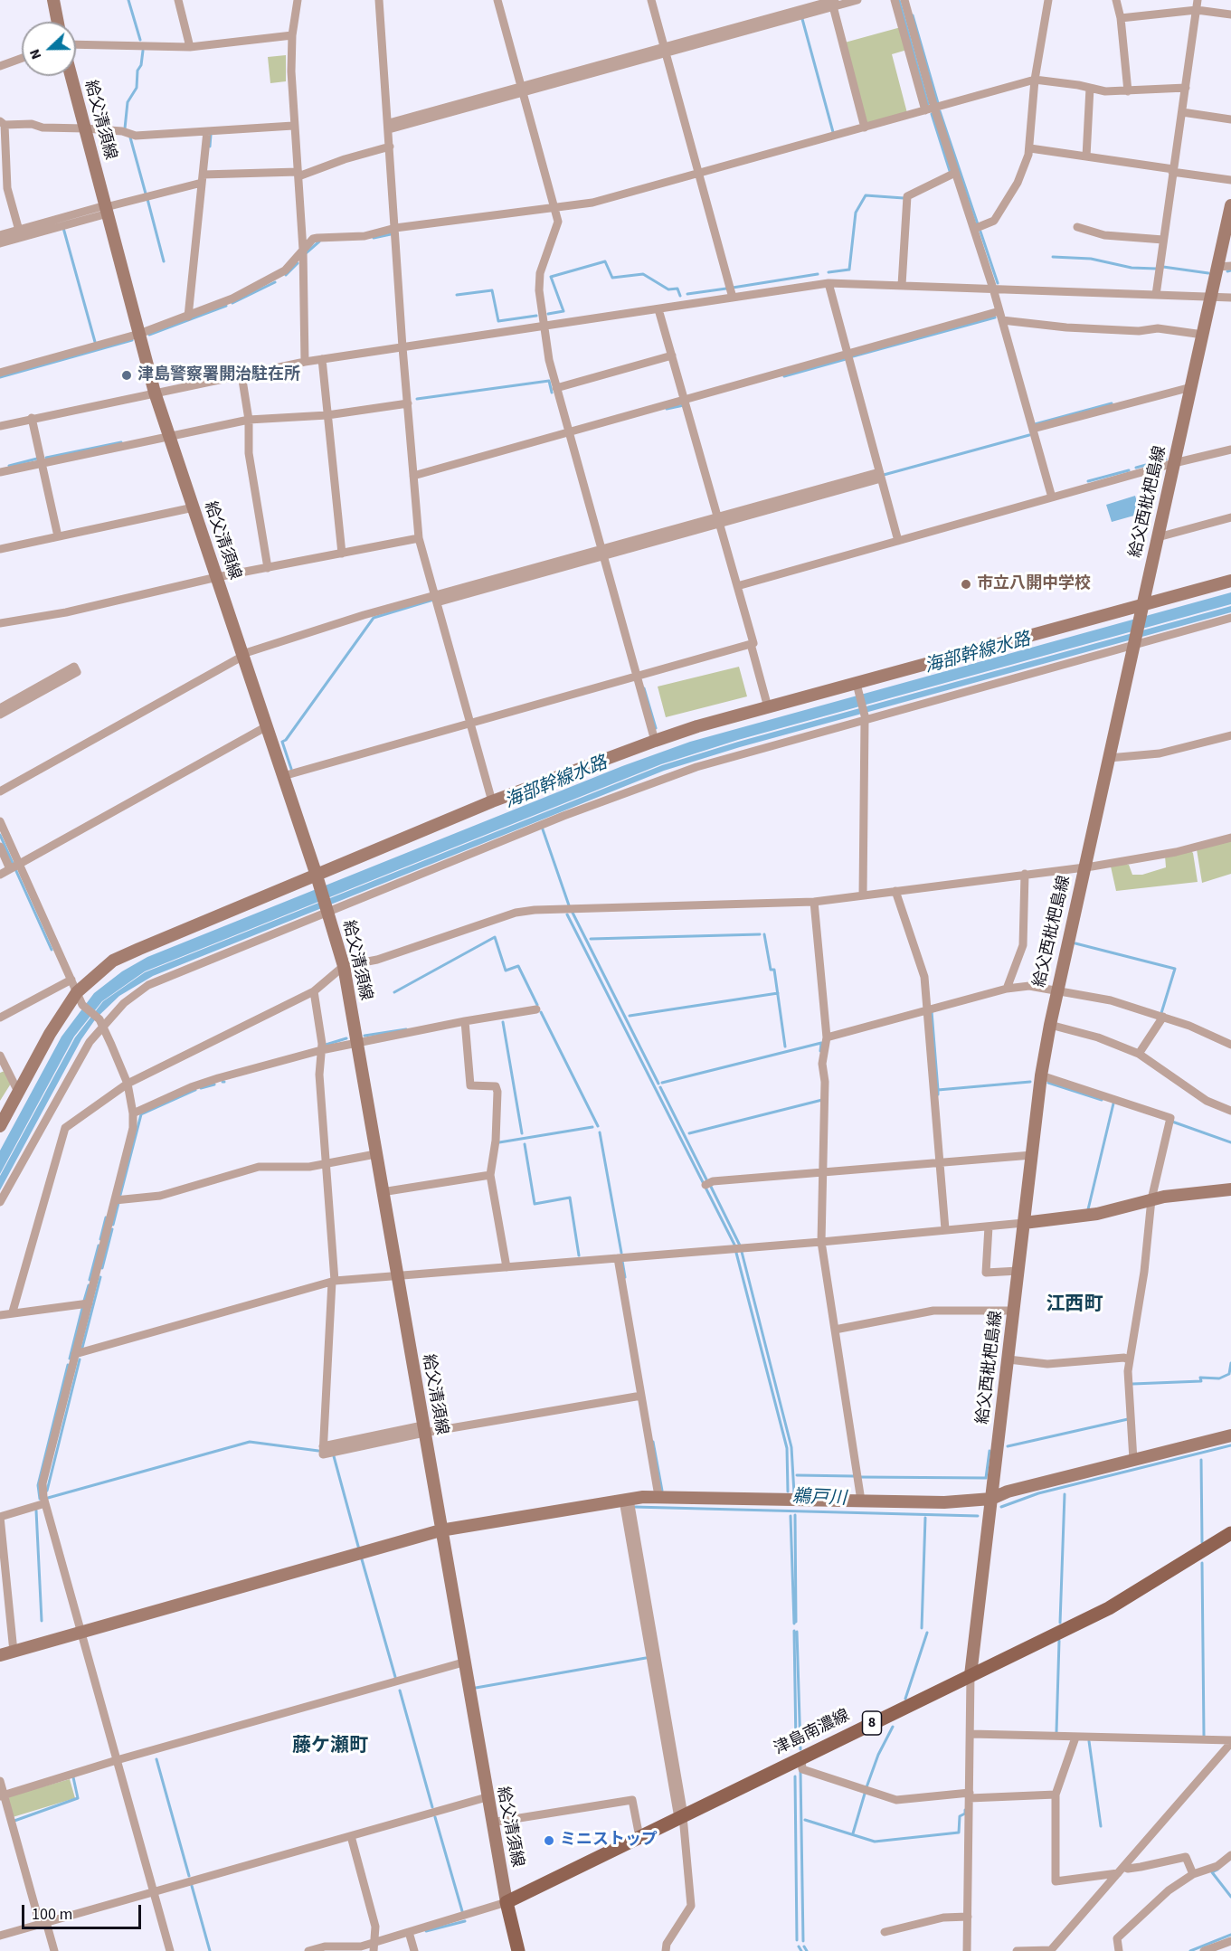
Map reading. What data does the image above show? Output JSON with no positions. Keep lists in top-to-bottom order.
{
  "streets": {
    "main road": [
      "給父清須線",
      "給父西枇杷島線",
      "8",
      "津島南濃線"
    ]
  },
  "crossings": [
    ["給父清須線", "津島南濃線"],
    ["給父西枇杷島線", "津島南濃線"]
  ],
  "districts": ["江西町", "藤ケ瀬町"],
  "water": ["海部幹線水路", "鵜戸川"],
  "places": ["津島警察署開治駐在所", "市立八開中学校", "ミニストップ"],
  "scale_bar": "100 m",
  "north": "left"
}
